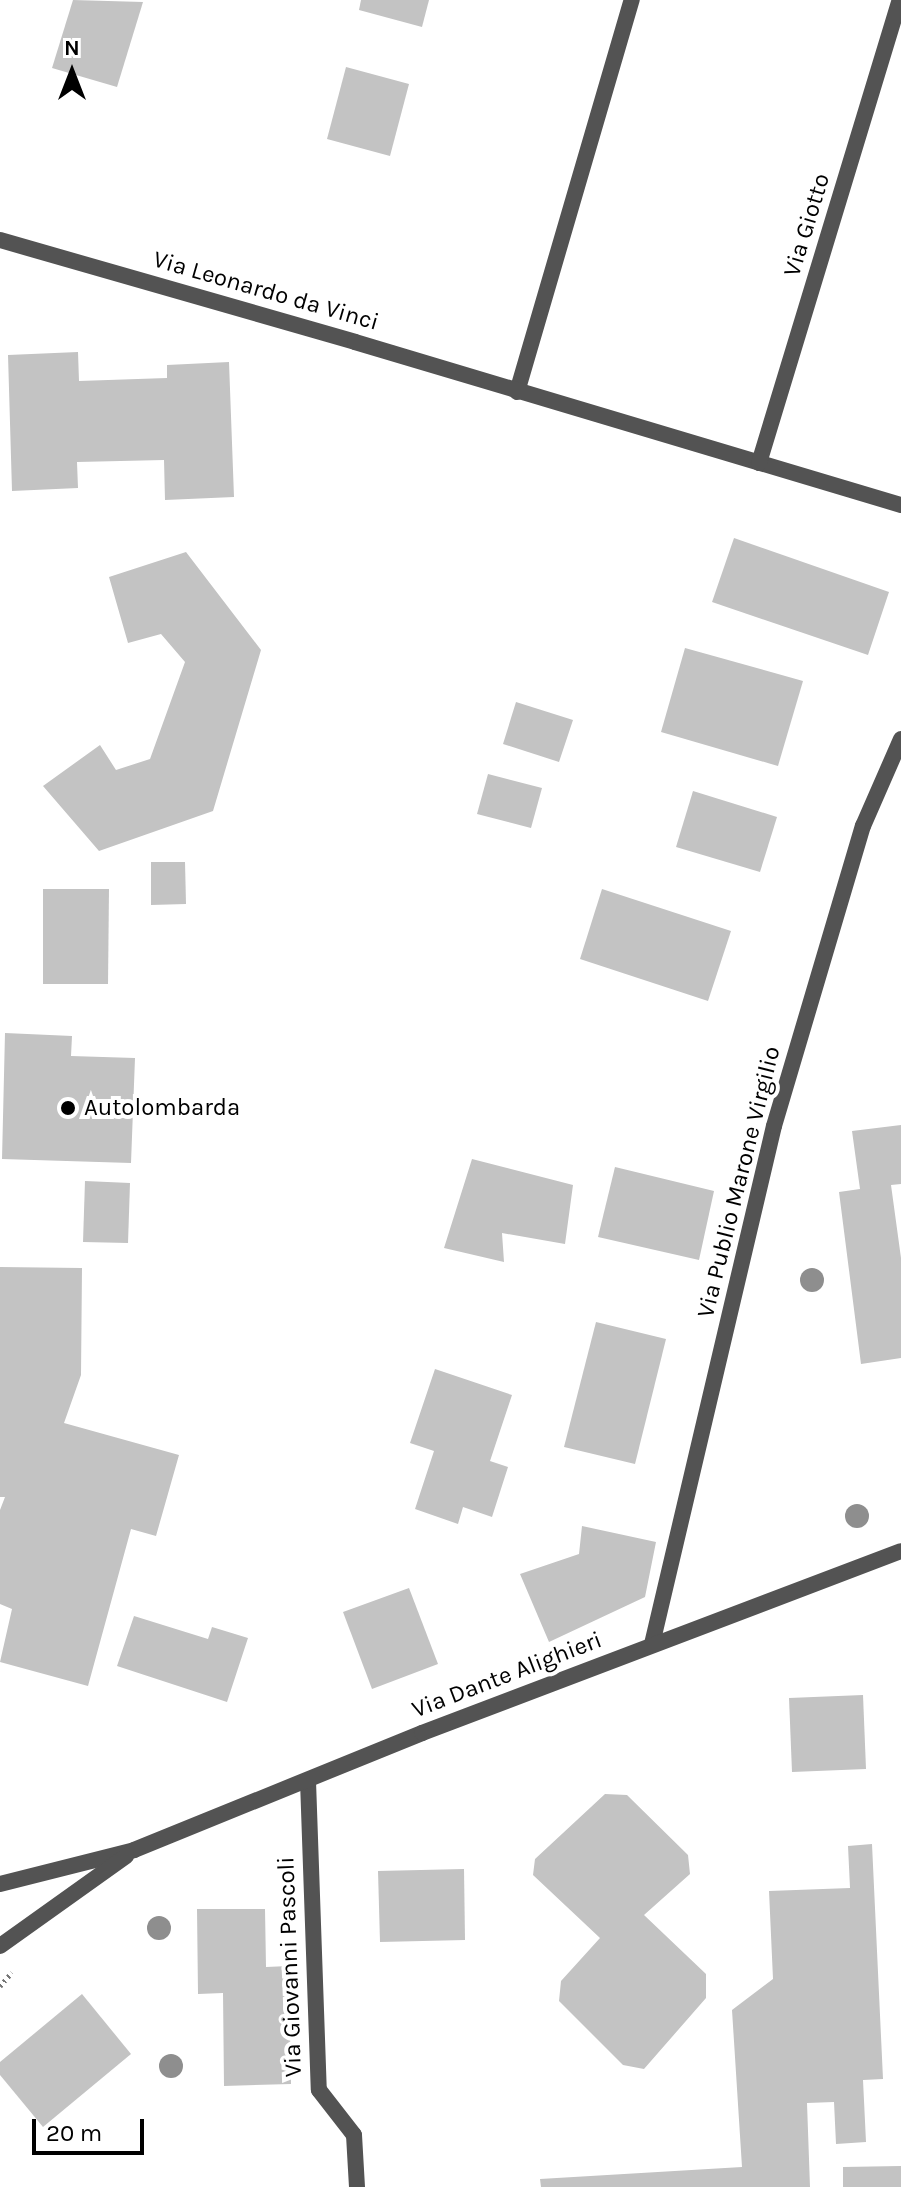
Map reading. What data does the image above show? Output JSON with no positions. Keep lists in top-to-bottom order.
{
  "streets": {
    "street": [
      "Via Giotto",
      "Via Leonardo da Vinci",
      "Via Publio Marone Virgilio",
      "Via Dante Alighieri",
      "Via Giovanni Pascoli"
    ]
  },
  "crossings": [
    ["Via Giotto", "Via Leonardo da Vinci"],
    ["Via Publio Marone Virgilio", "Via Dante Alighieri"],
    ["Via Dante Alighieri", "Via Giovanni Pascoli"]
  ],
  "places": ["Autolombarda"],
  "scale_bar": "20 m",
  "north": "top"
}
